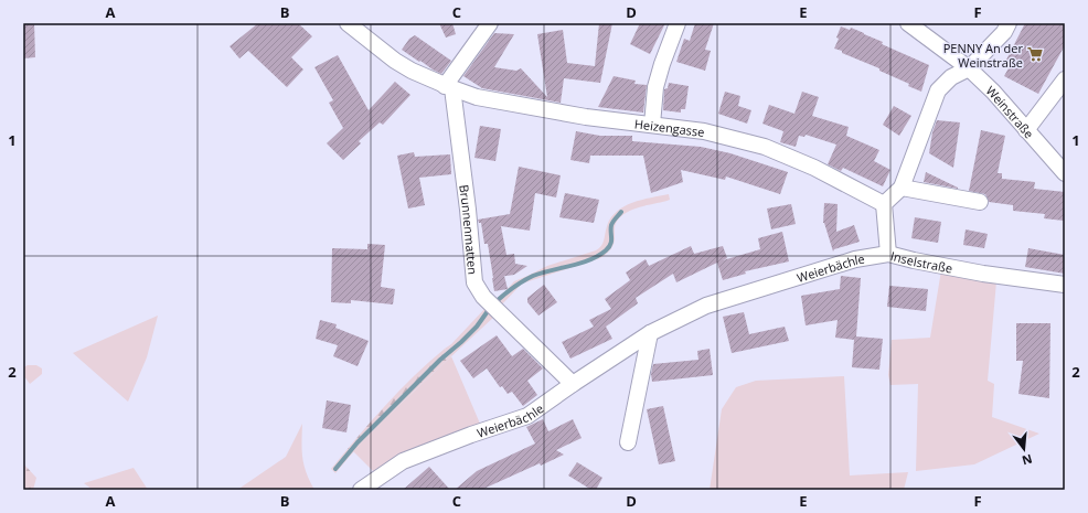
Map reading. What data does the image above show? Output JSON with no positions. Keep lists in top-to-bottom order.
{
  "streets": {
    "street": [
      "Weinstraße",
      "Heizengasse",
      "Brunnenmatten",
      "Inselstraße",
      "Weierbächle"
    ]
  },
  "crossings": [
    ["Heizengasse", "Brunnenmatten"],
    ["Heizengasse", "Inselstraße"],
    ["Brunnenmatten", "Weierbächle"],
    ["Inselstraße", "Weierbächle"]
  ],
  "places": {
    "supermarket": ["PENNY An der Weinstraße"]
  },
  "north": "bottom",
  "grid": {
    "columns": [
      "A",
      "B",
      "C",
      "D",
      "E",
      "F"
    ],
    "rows": ["1", "2"]
  }
}
